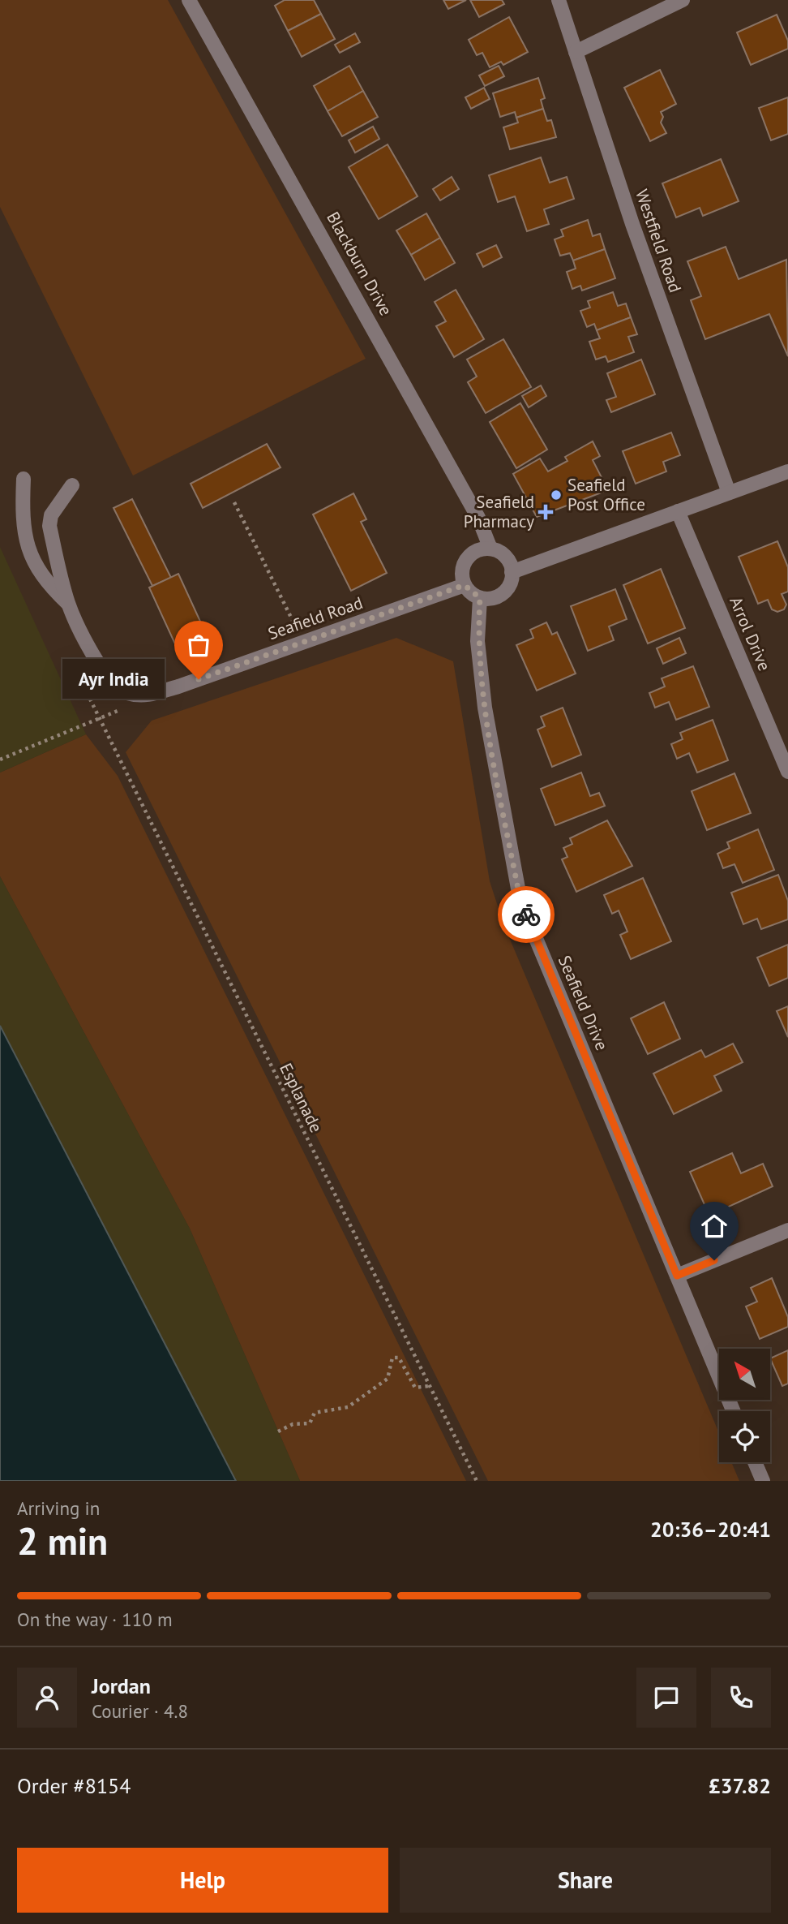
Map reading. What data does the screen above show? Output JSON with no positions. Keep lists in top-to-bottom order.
{
  "streets": {
    "street": [
      "Westfield Road",
      "Blackburn Drive",
      "Seafield Road",
      "Arrol Drive",
      "Seafield Drive"
    ],
    "path": ["Esplanade"]
  },
  "crossings": [
    ["Blackburn Drive", "Seafield Road"],
    ["Blackburn Drive", "Seafield Drive"],
    ["Seafield Road", "Seafield Drive"]
  ],
  "places": {
    "other": ["Seafield Post Office", "Ayr India"],
    "health": ["Seafield Pharmacy"]
  },
  "north": "top left",
  "page": {
    "bubble": "Ayr India",
    "heading": ["2 min", "Arriving in", "20:36–20:41"],
    "panel": [
      "Jordan",
      "Courier · 4.8",
      "Order #8154",
      "£37.82"
    ],
    "bar": "On the way · 110 m",
    "buttons": ["Help", "Share"]
  }
}
